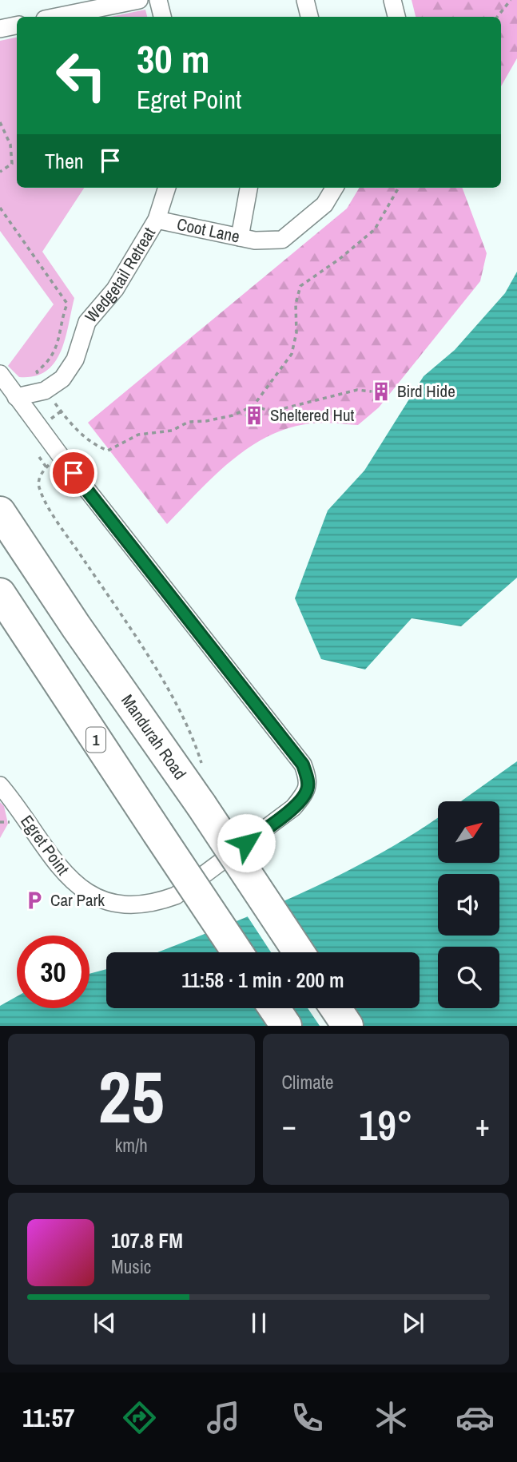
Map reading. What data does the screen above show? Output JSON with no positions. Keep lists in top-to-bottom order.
{
  "streets": {
    "highway": ["Mandurah Road", "1"],
    "street": ["Coot Lane", "Wedgetail Retreat", "Egret Point"]
  },
  "crossings": [
    ["Coot Lane", "Wedgetail Retreat"],
    ["Wedgetail Retreat", "Egret Point"]
  ],
  "places": {
    "building": ["Bird Hide", "Sheltered Hut"],
    "parking": ["Car Park"]
  },
  "north": "top right",
  "page": {
    "turn": ["30 m", "Egret Point"],
    "then": "Then",
    "limit": "30",
    "trip": "11:58 · 1 min · 200 m",
    "tile": [
      ["25", "km/h"],
      "Climate"
    ],
    "heat": ["−", "19°", "+"],
    "song": ["107.8 FM", "Music"],
    "tabs": "11:57"
  }
}
